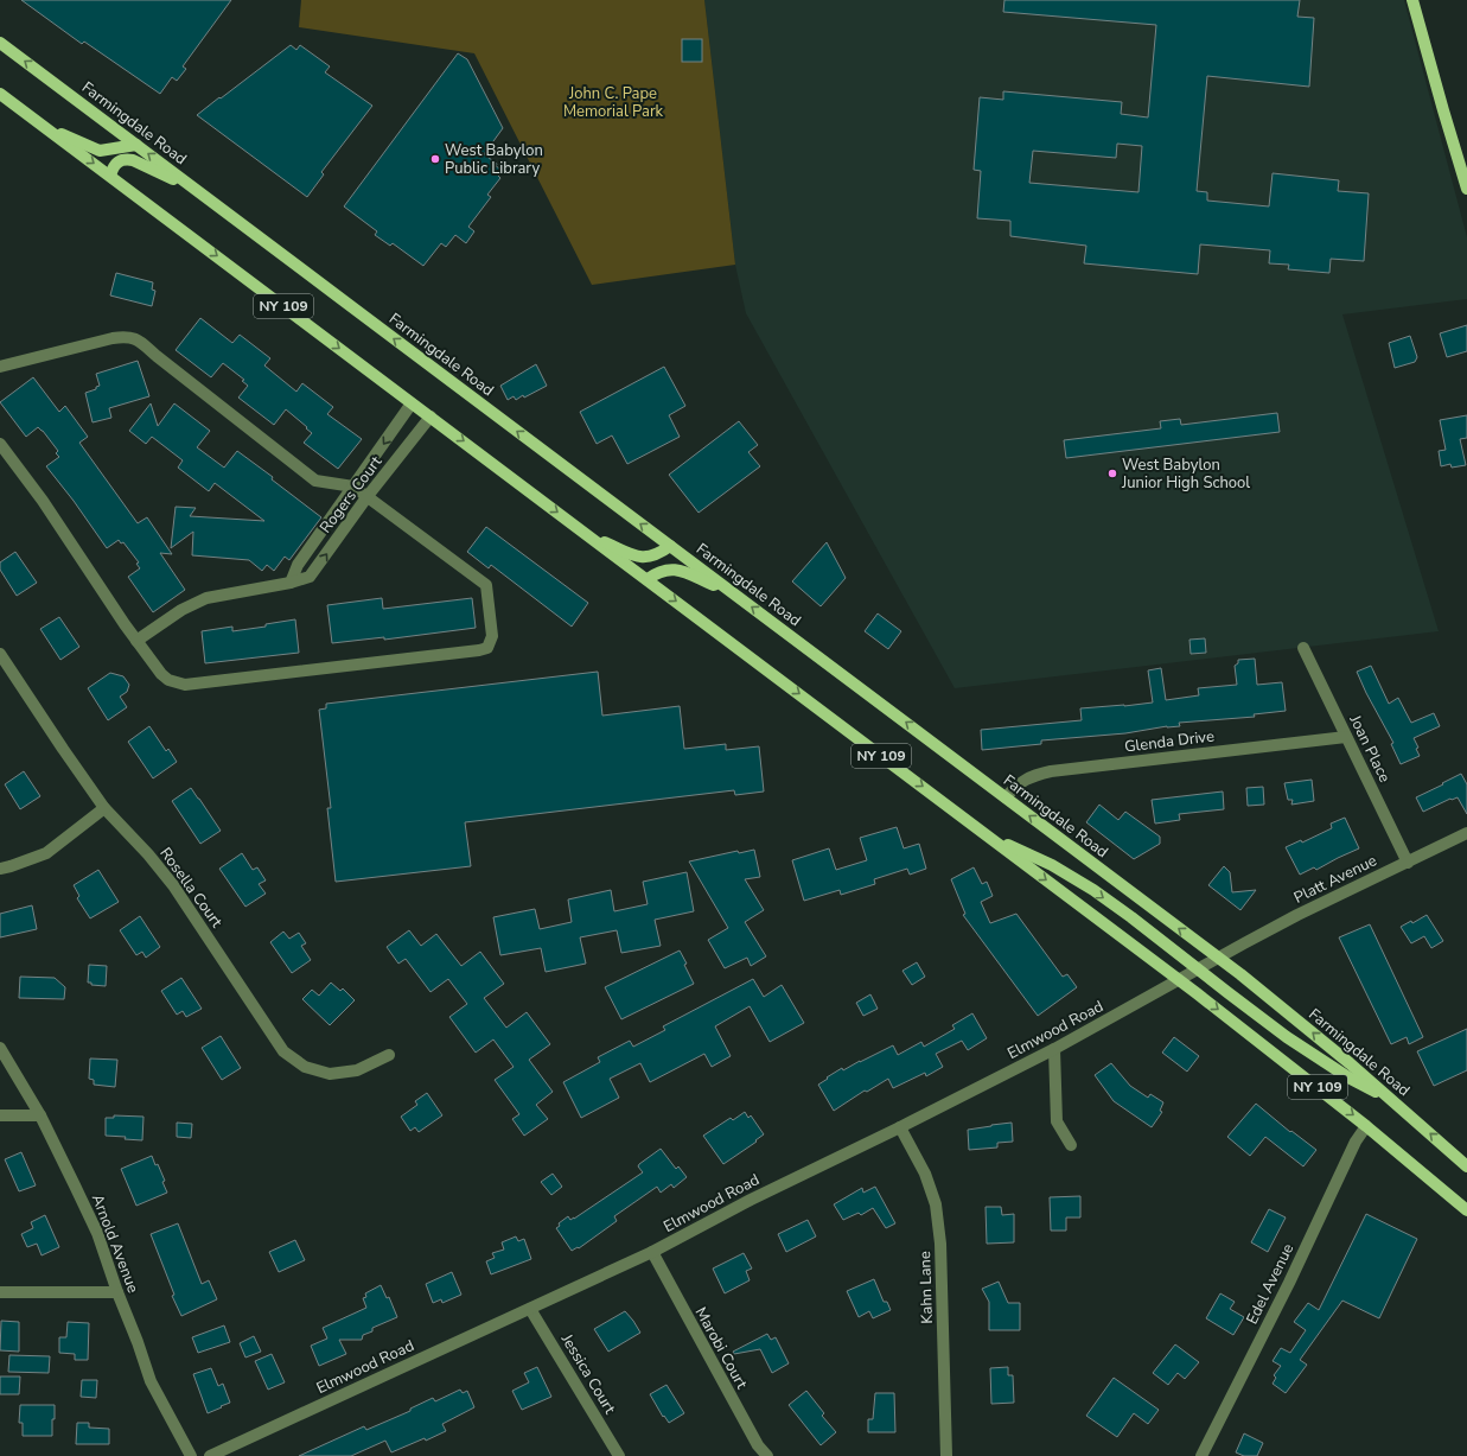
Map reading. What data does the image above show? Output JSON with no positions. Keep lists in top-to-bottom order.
{
  "streets": {
    "main road": ["Farmingdale Road", "NY 109"],
    "street": [
      "Rogers Court",
      "Glenda Drive",
      "Joan Place",
      "Platt Avenue",
      "Rosella Court",
      "Elmwood Road",
      "Arnold Avenue",
      "Edel Avenue",
      "Kahn Lane",
      "Marobi Court",
      "Jessica Court"
    ]
  },
  "crossings": [
    ["Farmingdale Road", "Glenda Drive"],
    ["Farmingdale Road", "Platt Avenue"],
    ["Farmingdale Road", "Elmwood Road"],
    ["NY 109", "Rogers Court"],
    ["NY 109", "Elmwood Road"],
    ["NY 109", "Edel Avenue"],
    ["Glenda Drive", "Joan Place"],
    ["Joan Place", "Platt Avenue"],
    ["Platt Avenue", "Elmwood Road"],
    ["Elmwood Road", "Kahn Lane"],
    ["Elmwood Road", "Marobi Court"],
    ["Elmwood Road", "Jessica Court"]
  ],
  "parks": ["John C. Pape Memorial Park"],
  "places": ["West Babylon Public Library", "West Babylon Junior High School"]
}
